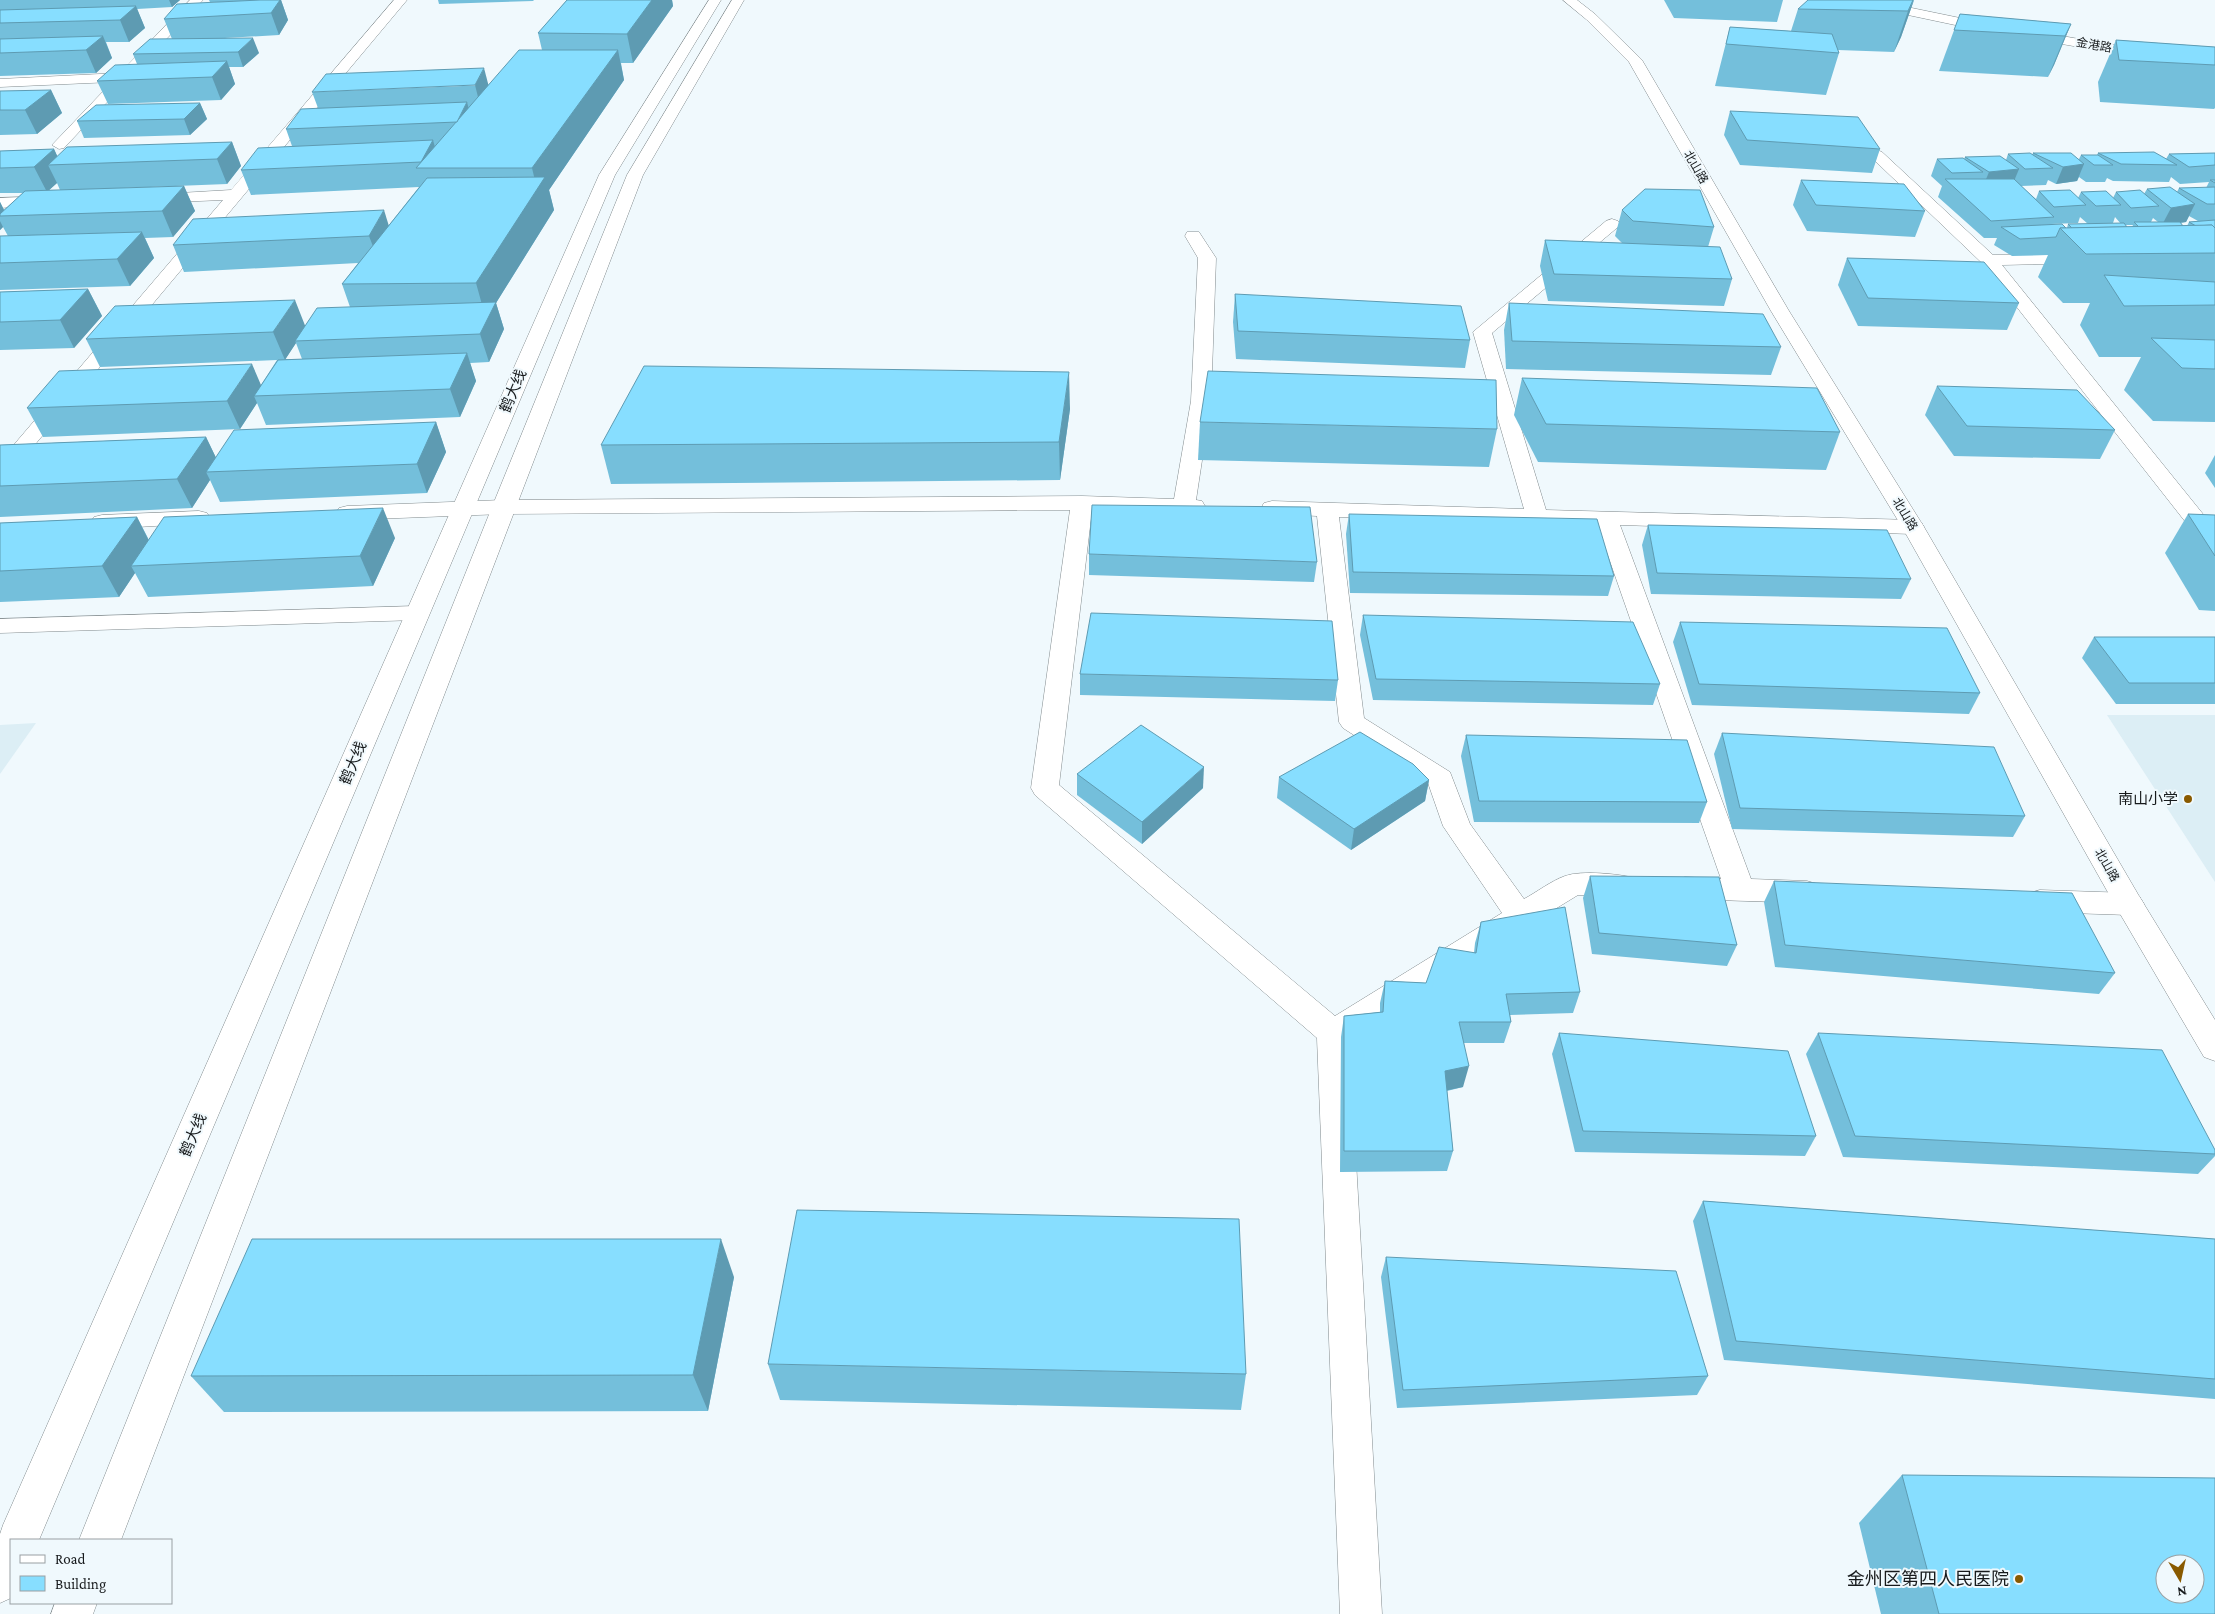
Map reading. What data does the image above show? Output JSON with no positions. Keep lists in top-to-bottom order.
{
  "streets": {
    "street": ["金港路", "北山路", "鹤大线"]
  },
  "places": ["南山小学", "金州区第四人民医院"],
  "legend": ["Road", "Building"],
  "north": "bottom"
}
